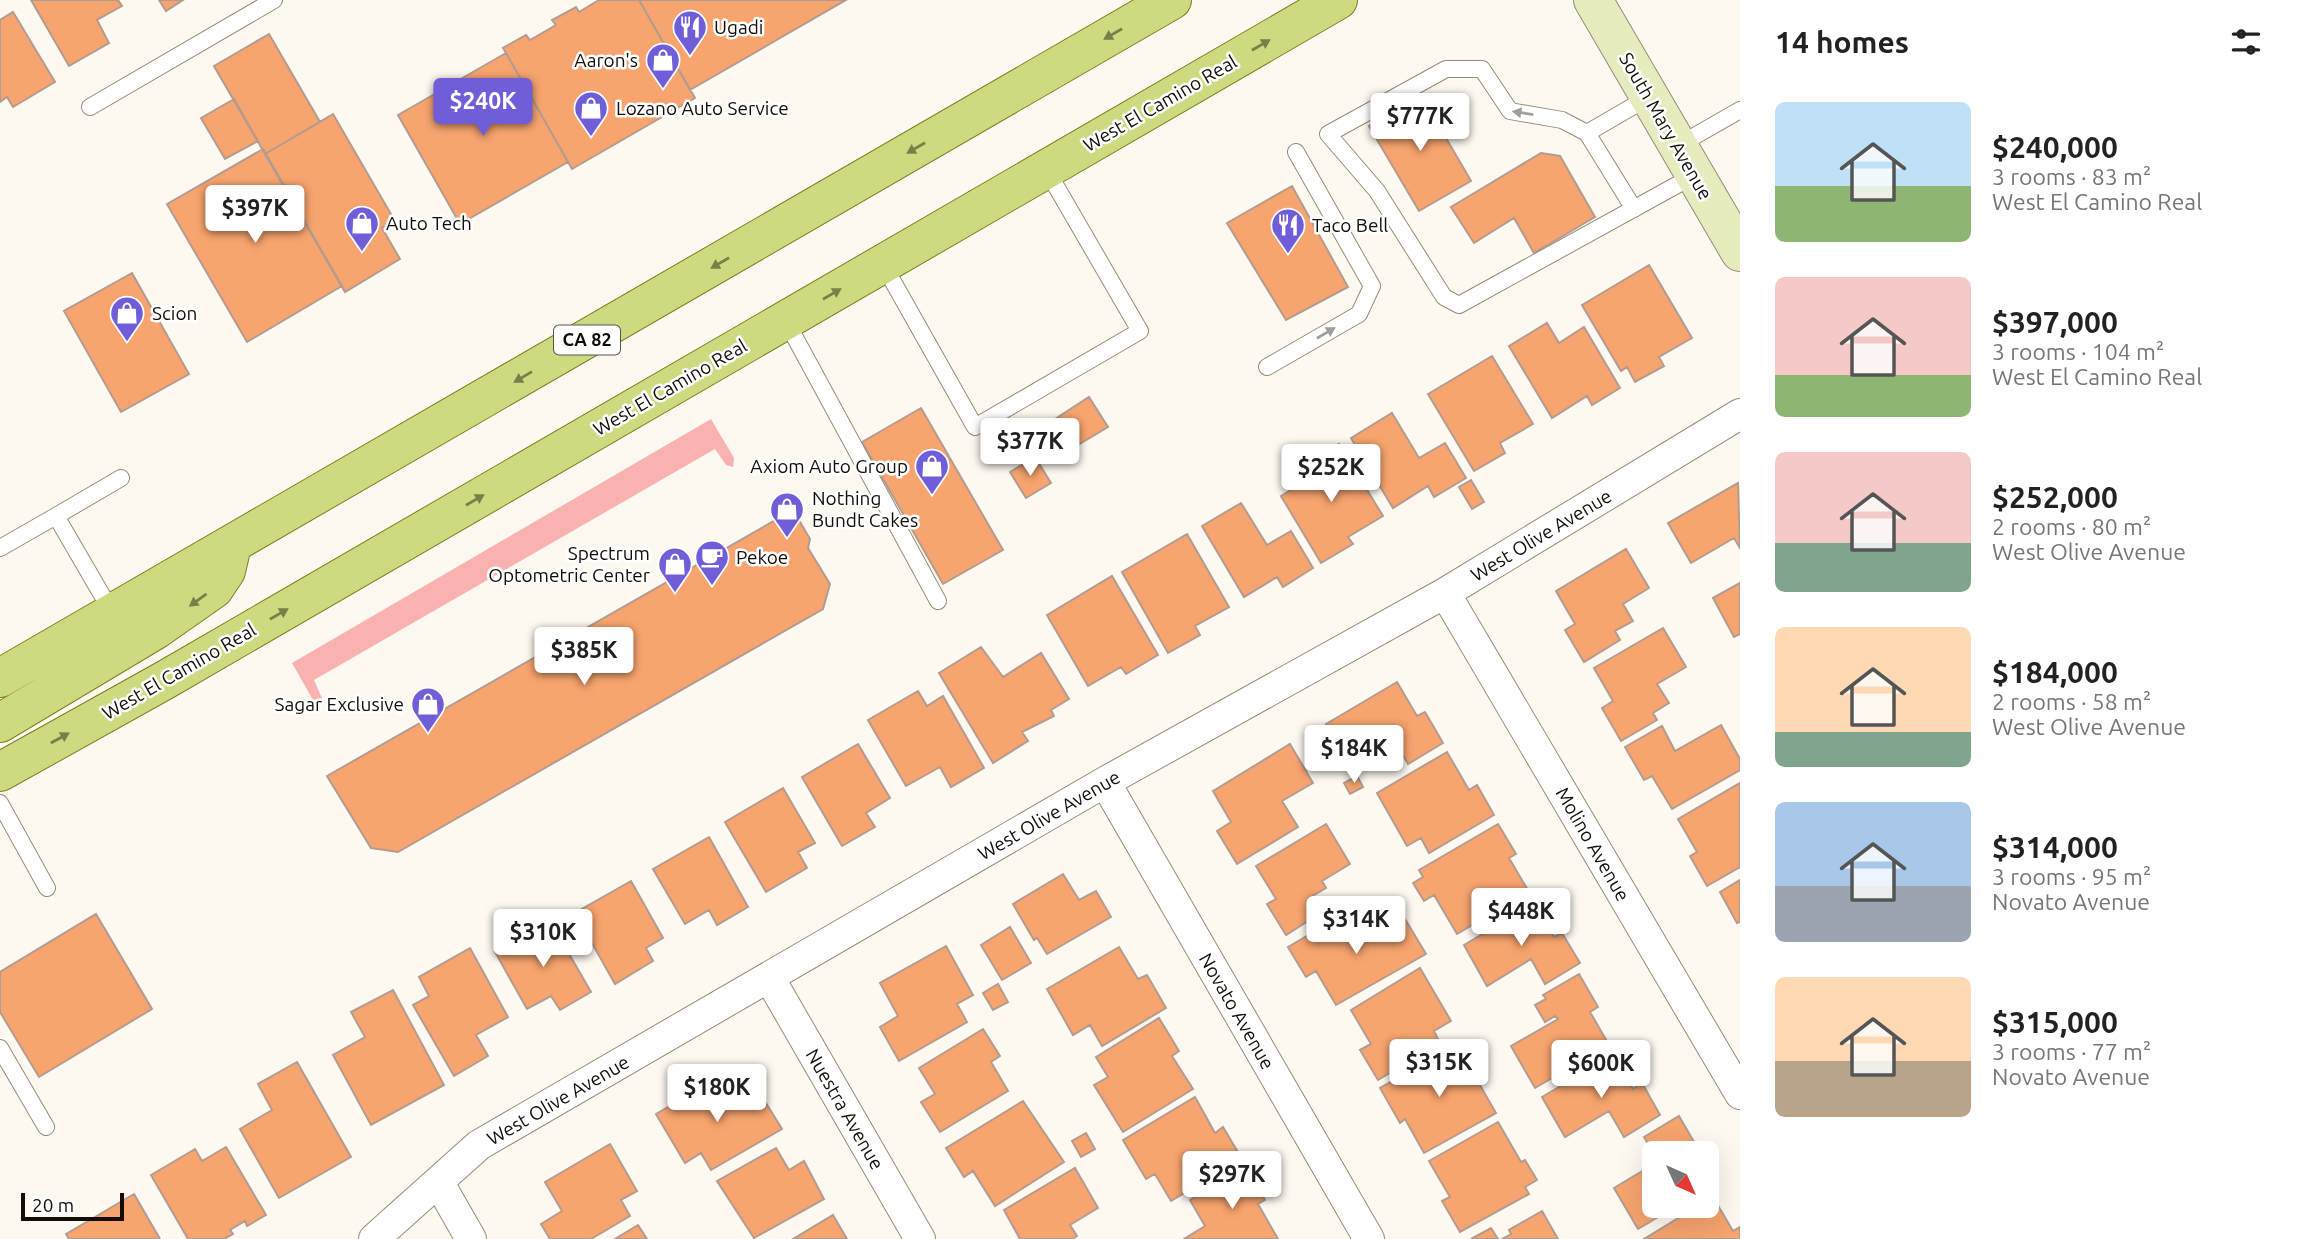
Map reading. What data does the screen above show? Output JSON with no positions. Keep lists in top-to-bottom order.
{
  "streets": {
    "main road": ["West El Camino Real", "South Mary Avenue", "CA 82"],
    "street": [
      "West Olive Avenue",
      "Molino Avenue",
      "Novato Avenue",
      "Nuestra Avenue"
    ]
  },
  "crossings": [
    ["West Olive Avenue", "Molino Avenue"],
    ["West Olive Avenue", "Novato Avenue"],
    ["West Olive Avenue", "Nuestra Avenue"]
  ],
  "places": {
    "restaurant": ["Ugadi", "Taco Bell"],
    "shop": [
      "Aaron's",
      "Lozano Auto Service",
      "Auto Tech",
      "Scion",
      "Axiom Auto Group",
      "Nothing Bundt Cakes",
      "Spectrum Optometric Center",
      "Sagar Exclusive"
    ],
    "cafe": ["Pekoe"]
  },
  "scale_bar": "20 m",
  "north": "bottom right",
  "page": {
    "heading": "14 homes",
    "price": [
      "$240K",
      "$777K",
      "$397K",
      "$377K",
      "$252K",
      "$385K",
      "$184K",
      "$448K",
      "$314K",
      "$310K",
      "$315K",
      "$600K",
      "$180K",
      "$297K"
    ],
    "list": [
      {
        "name": "$240,000",
        "note": "3 rooms · 83 m² · West El Camino Real"
      },
      {
        "name": "$397,000",
        "note": "3 rooms · 104 m² · West El Camino Real"
      },
      {
        "name": "$252,000",
        "note": "2 rooms · 80 m² · West Olive Avenue"
      },
      {
        "name": "$184,000",
        "note": "2 rooms · 58 m² · West Olive Avenue"
      },
      {
        "name": "$314,000",
        "note": "3 rooms · 95 m² · Novato Avenue"
      },
      {
        "name": "$315,000",
        "note": "3 rooms · 77 m² · Novato Avenue"
      }
    ],
    "scale": "20 m"
  }
}
